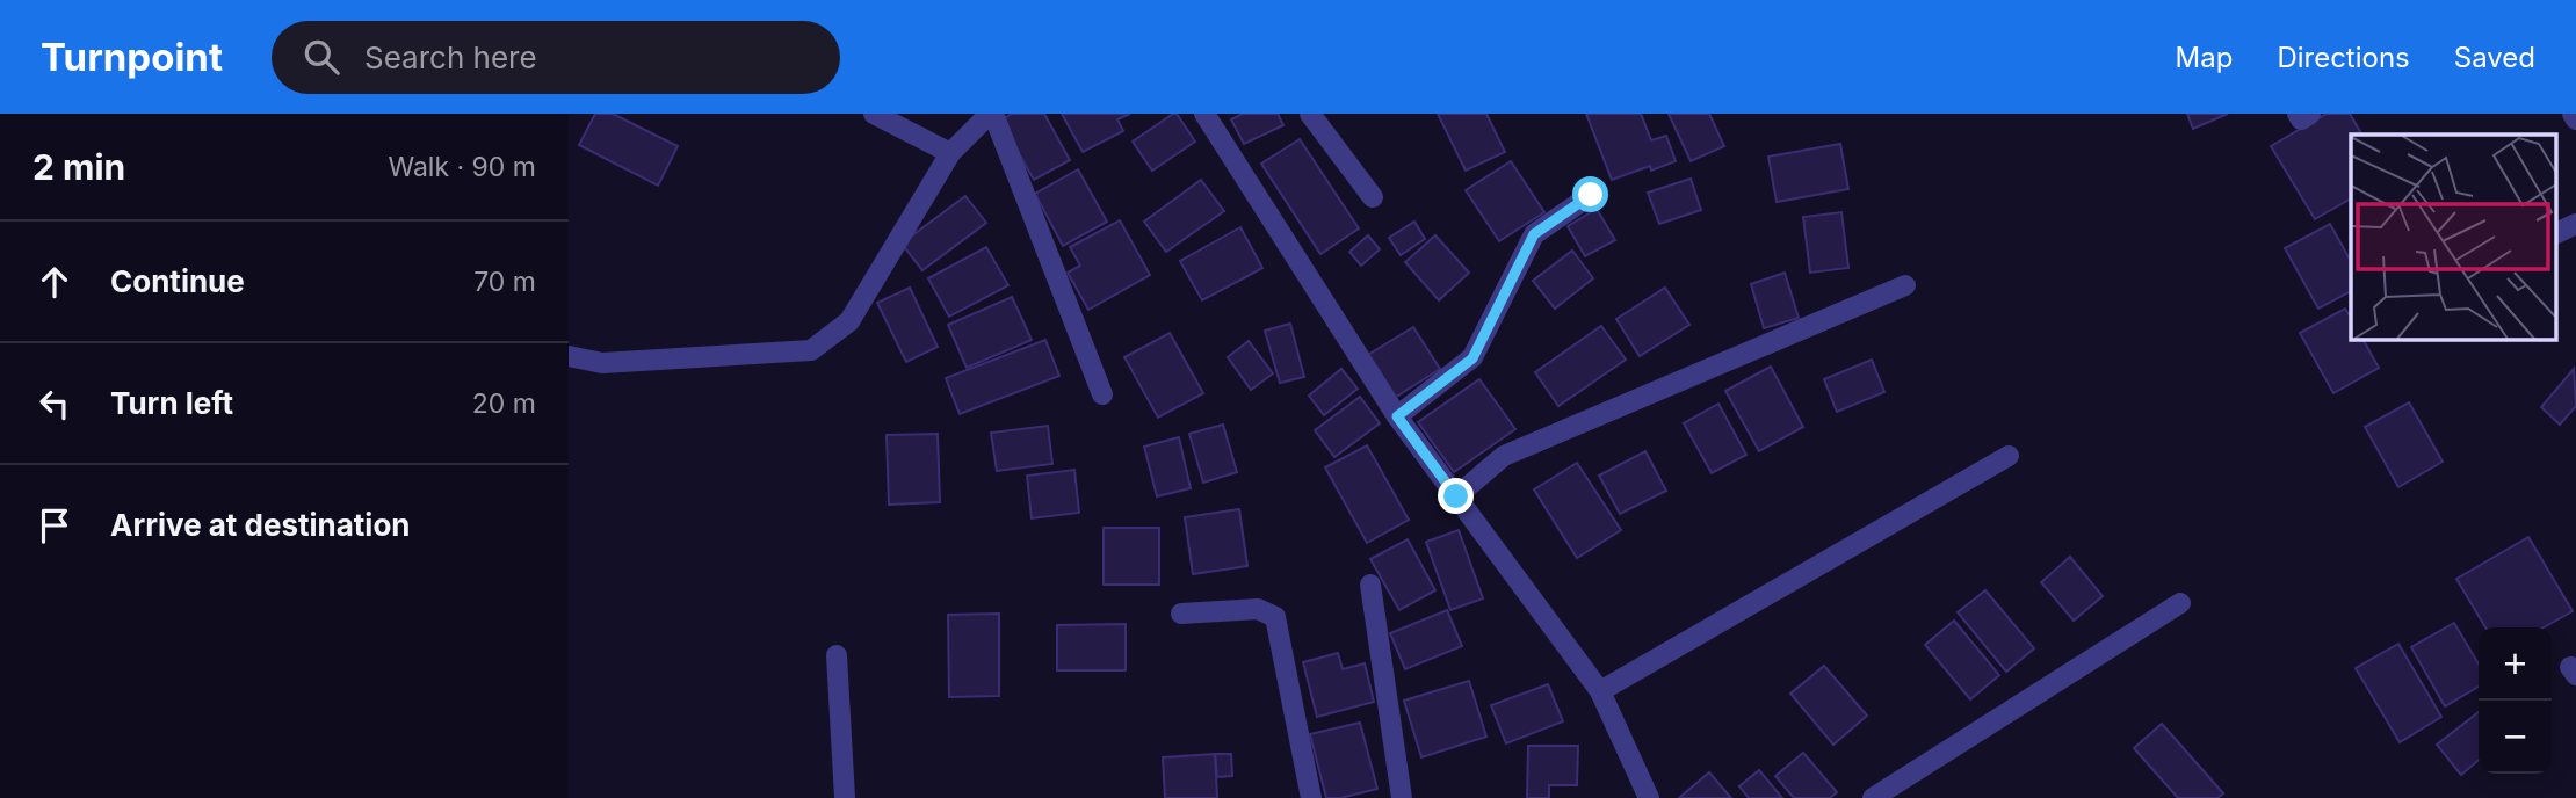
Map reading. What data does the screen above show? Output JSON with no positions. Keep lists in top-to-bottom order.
{
  "page": {
    "header": "Turnpoint",
    "search": "Search here",
    "nav": ["Map", "Directions", "Saved"],
    "heading": ["2 min", "Walk · 90 m"],
    "list": [
      ["Continue", "70 m"],
      ["Turn left", "20 m"],
      "Arrive at destination"
    ],
    "map_buttons": ["+", "−"]
  }
}
